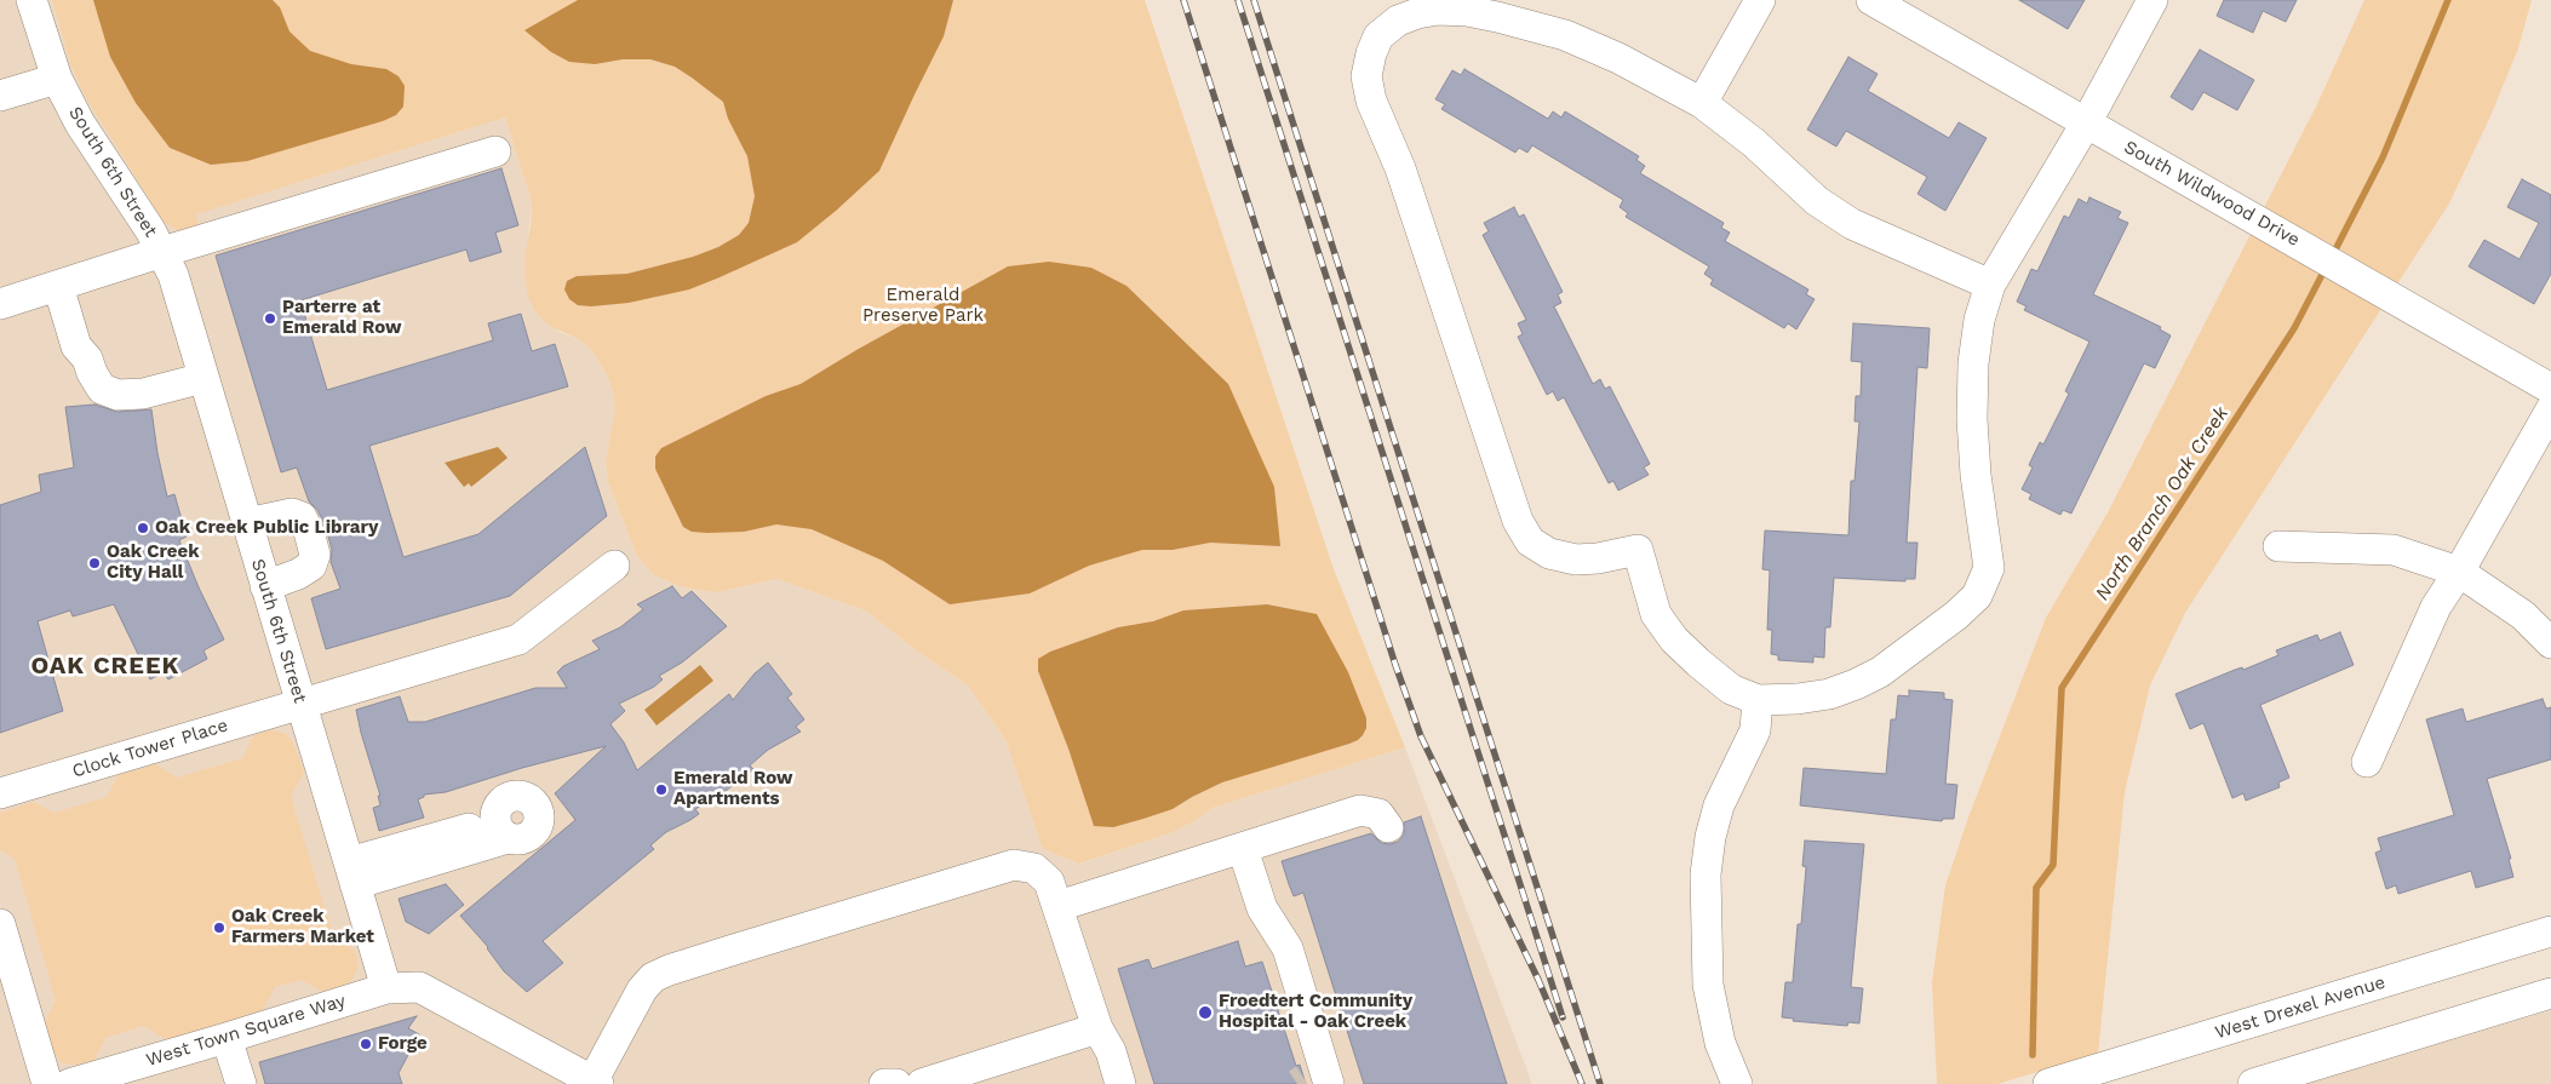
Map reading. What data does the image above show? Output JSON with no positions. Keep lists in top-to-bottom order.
{
  "streets": {
    "street": [
      "South 6th Street",
      "South Wildwood Drive",
      "Clock Tower Place",
      "West Drexel Avenue",
      "West Town Square Way"
    ]
  },
  "crossings": [
    ["South 6th Street", "Clock Tower Place"],
    ["South 6th Street", "West Town Square Way"]
  ],
  "districts": ["OAK CREEK"],
  "water": ["North Branch Oak Creek"],
  "parks": ["Emerald Preserve Park"],
  "places": [
    "Parterre at Emerald Row",
    "Oak Creek Public Library",
    "Oak Creek City Hall",
    "Emerald Row Apartments",
    "Oak Creek Farmers Market",
    "Froedtert Community Hospital - Oak Creek",
    "Forge"
  ]
}
